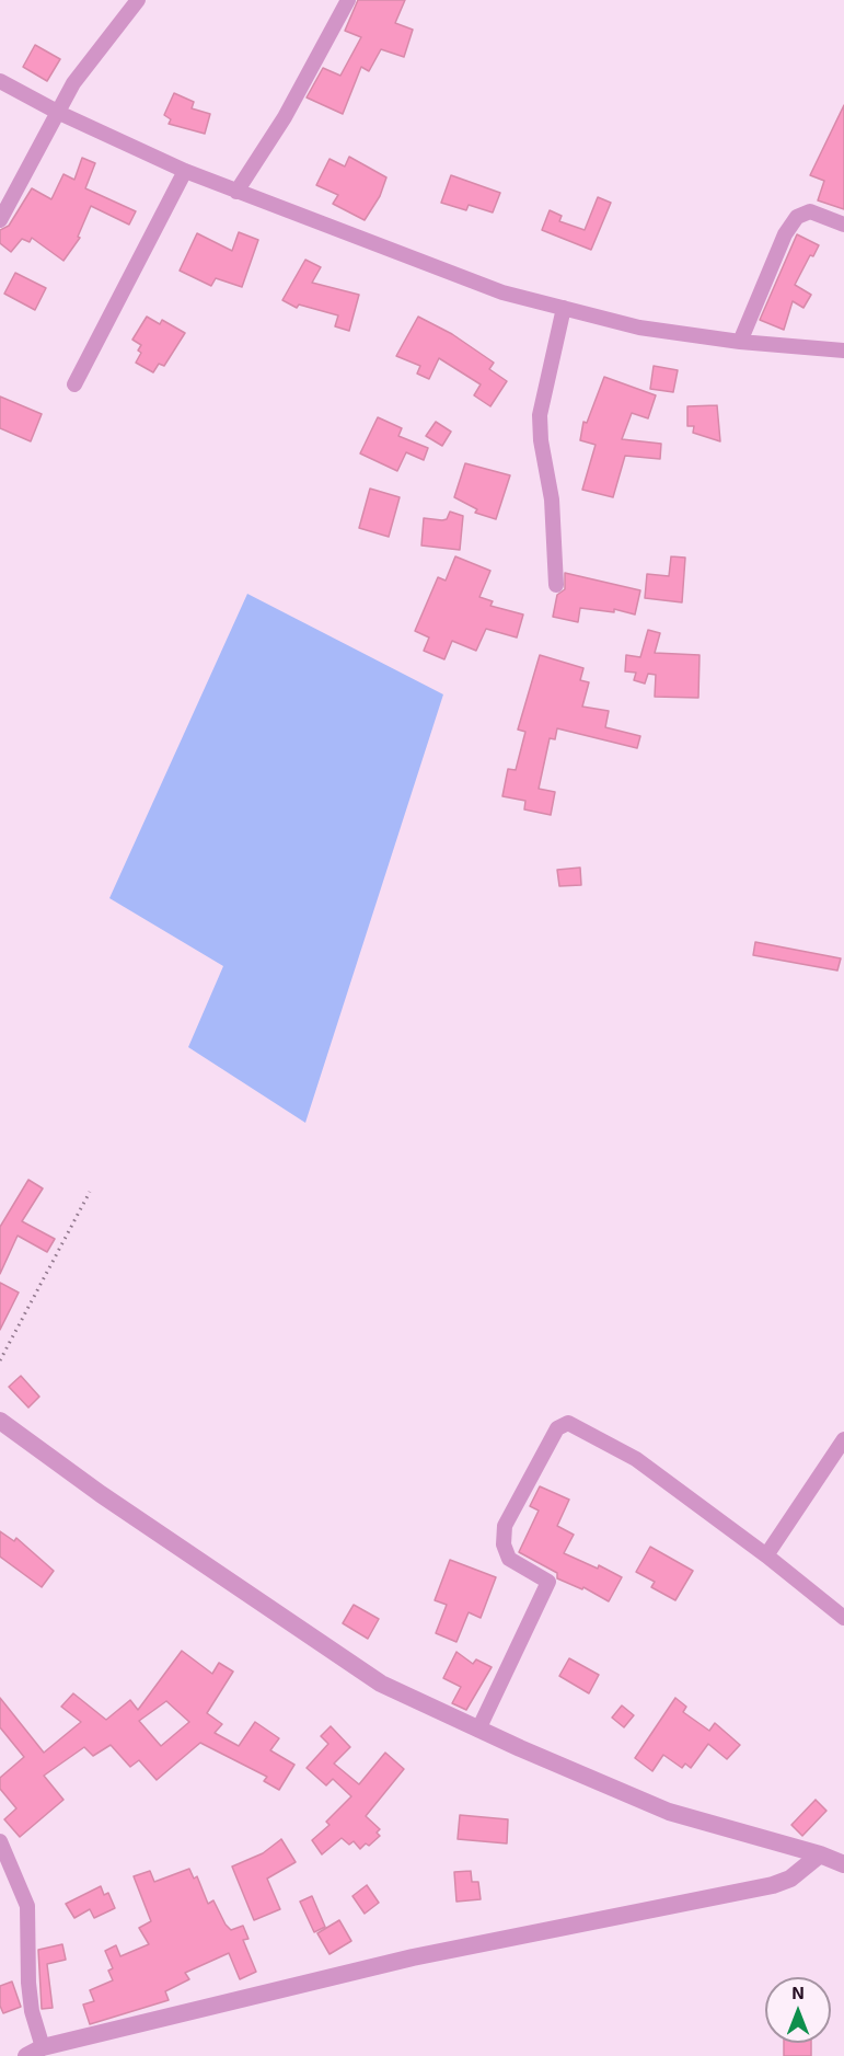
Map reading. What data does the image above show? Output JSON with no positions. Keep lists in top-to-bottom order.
{
  "north": "top"
}
